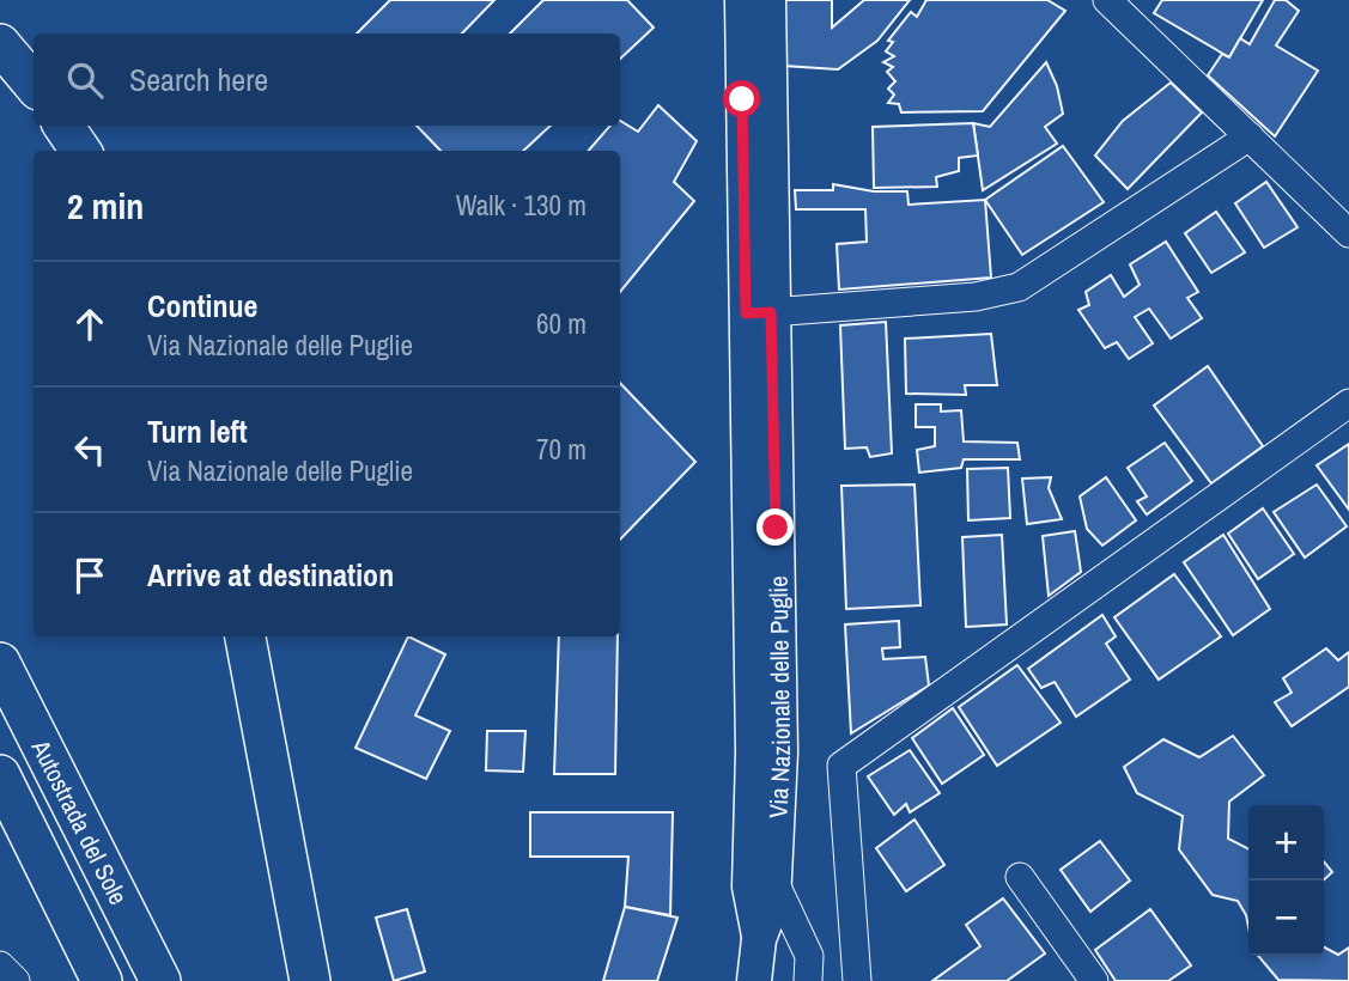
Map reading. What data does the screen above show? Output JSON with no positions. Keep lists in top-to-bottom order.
{
  "streets": {
    "highway": ["Autostrada del Sole"],
    "main road": ["Via Nazionale delle Puglie"]
  },
  "page": {
    "search": "Search here",
    "heading": ["2 min", "Walk · 130 m"],
    "list": [
      ["Continue", "Via Nazionale delle Puglie", "60 m"],
      ["Turn left", "Via Nazionale delle Puglie", "70 m"],
      "Arrive at destination"
    ],
    "map_buttons": ["+", "−"]
  }
}
